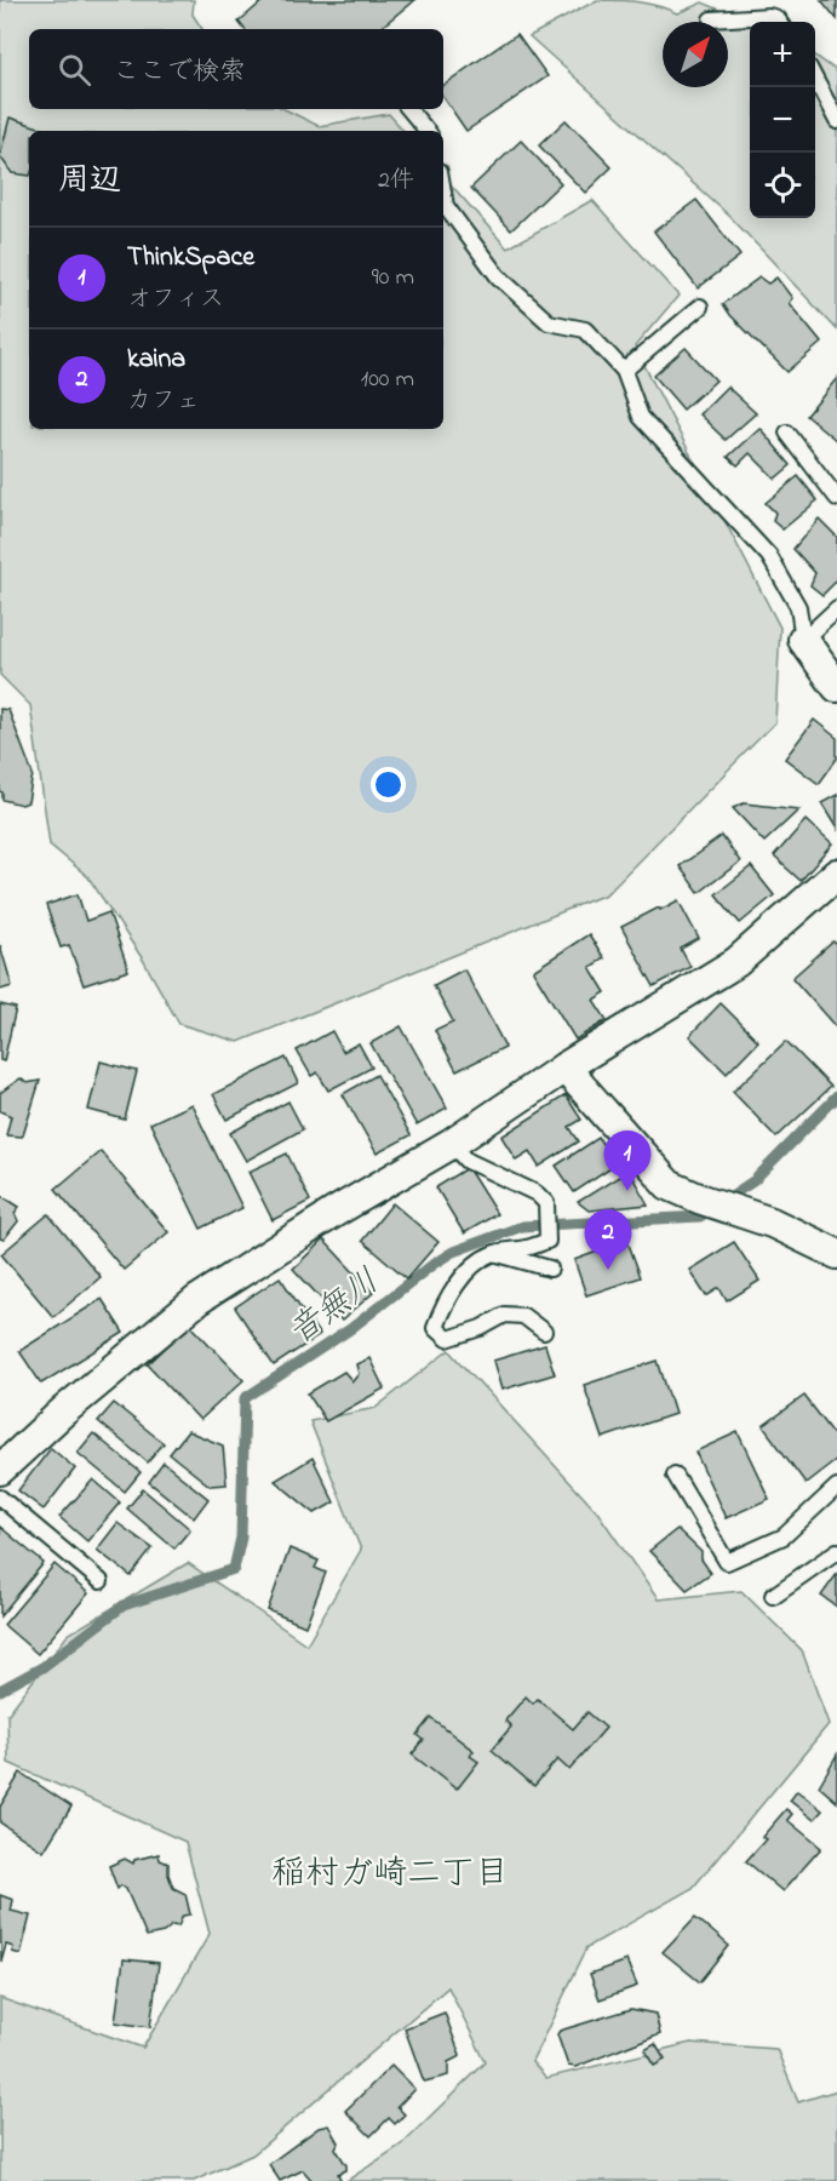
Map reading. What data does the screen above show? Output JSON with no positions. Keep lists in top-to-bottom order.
{
  "districts": ["稲村ガ崎二丁目"],
  "water": ["音無川"],
  "north": "top right",
  "page": {
    "map_buttons": ["+", "−"],
    "search": "ここで検索",
    "heading": ["周辺", "2件"],
    "list": [
      {
        "mark": "1",
        "name": "ThinkSpace",
        "note": "オフィス",
        "value": "90 m"
      },
      {
        "mark": "2",
        "name": "kaina",
        "note": "カフェ",
        "value": "100 m"
      }
    ],
    "pins": ["1", "2"]
  }
}
